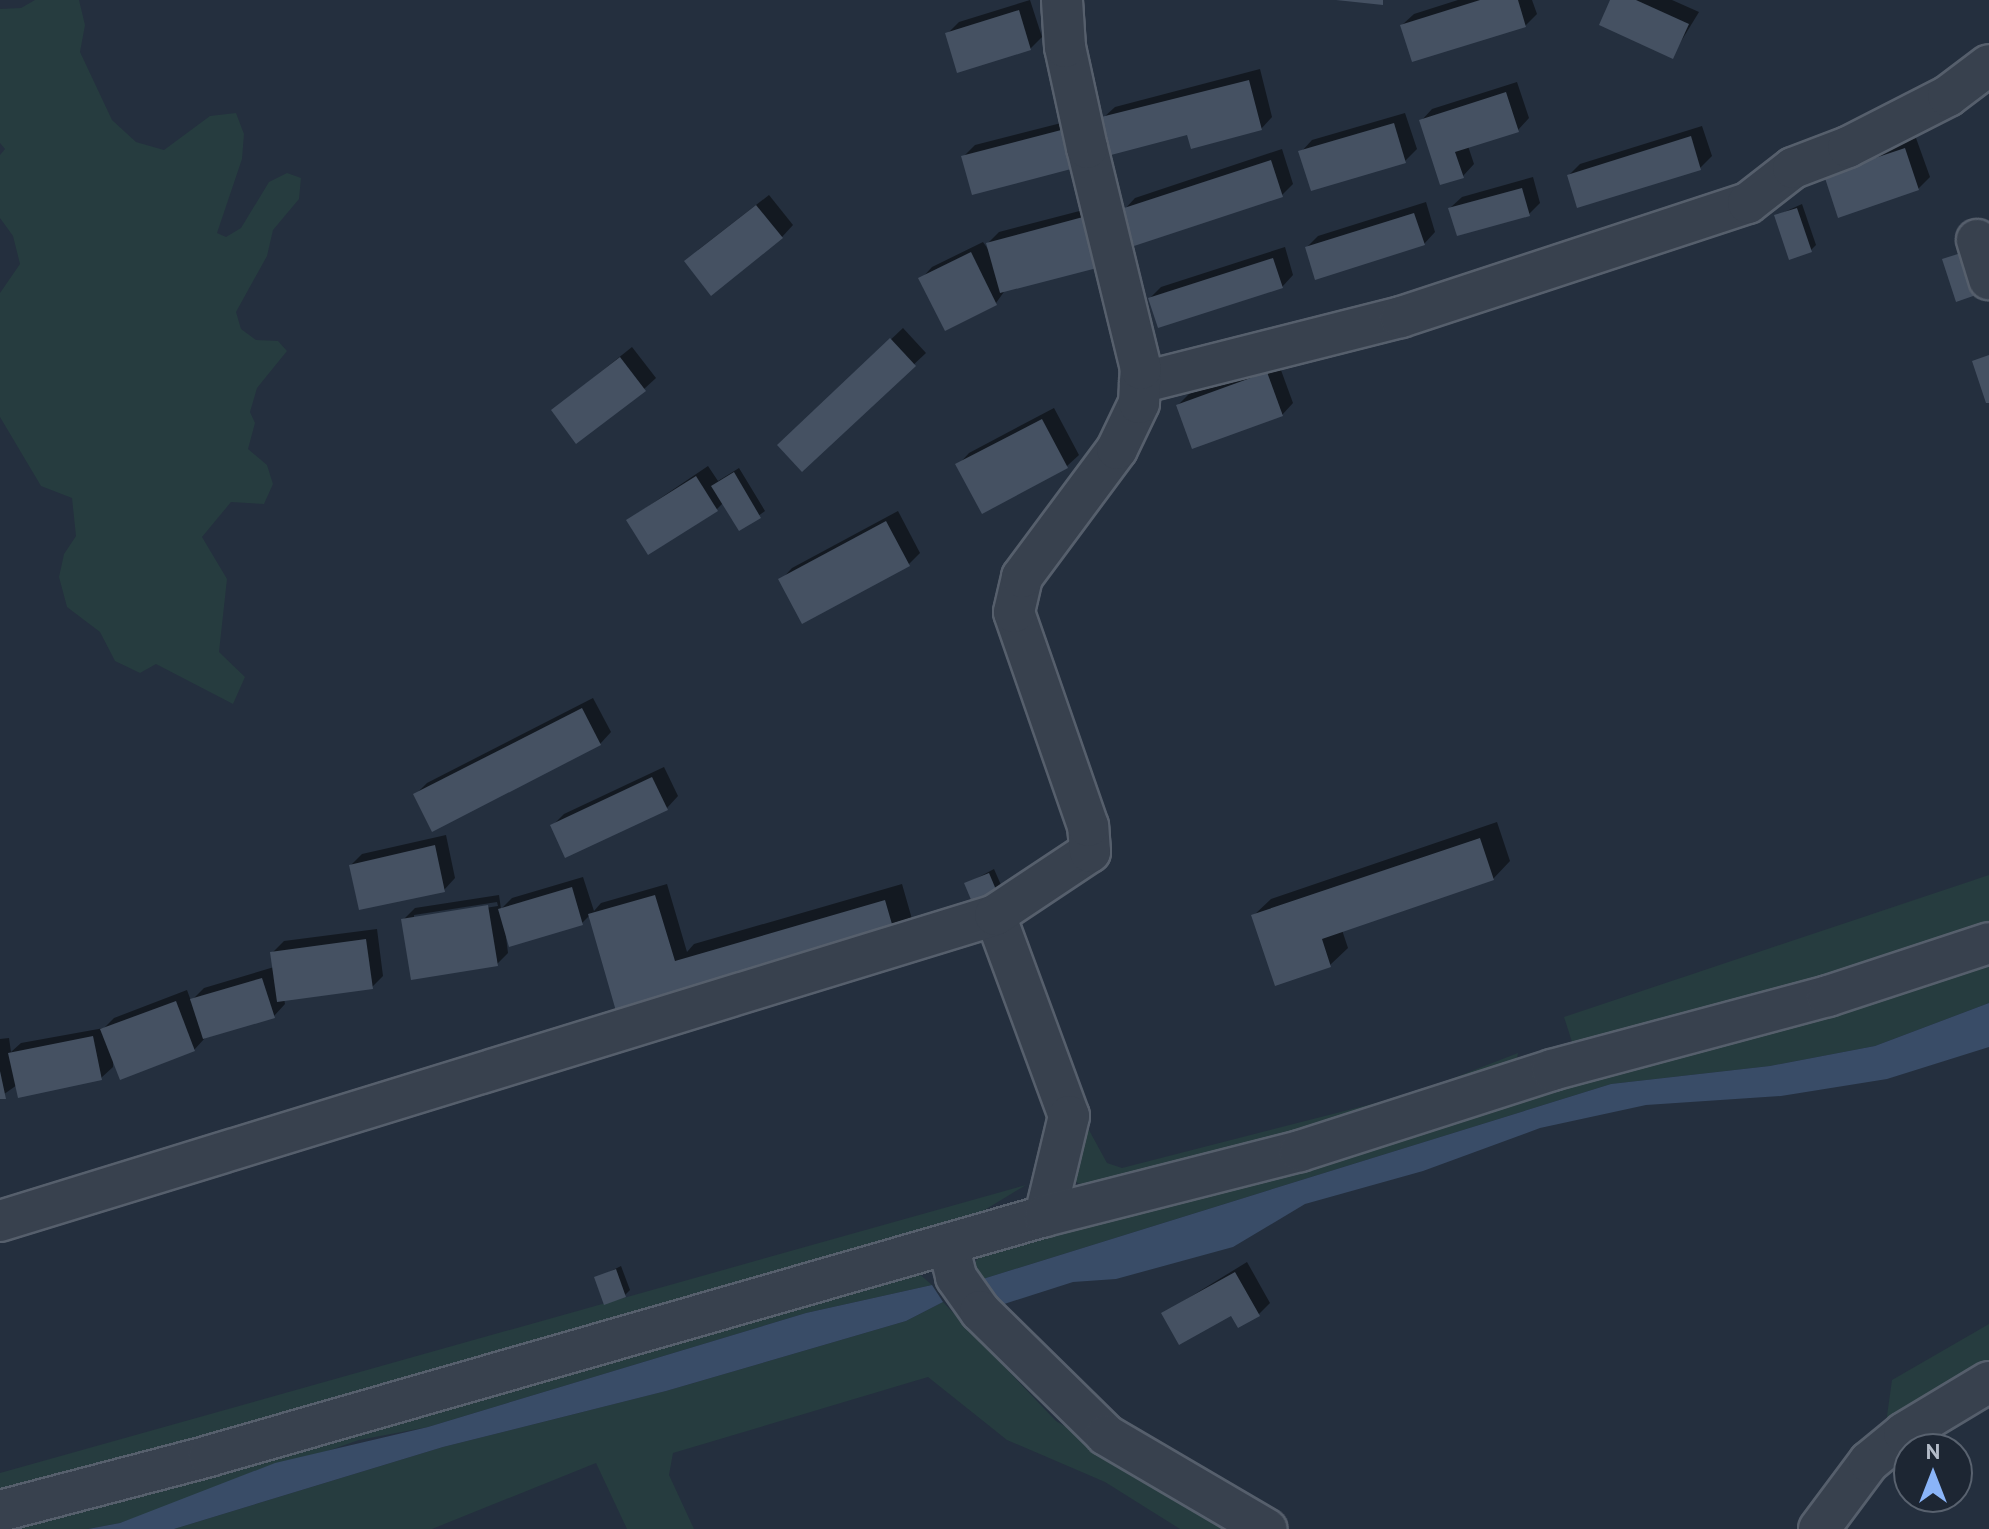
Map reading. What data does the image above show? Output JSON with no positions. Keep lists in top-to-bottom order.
{
  "north": "top"
}
